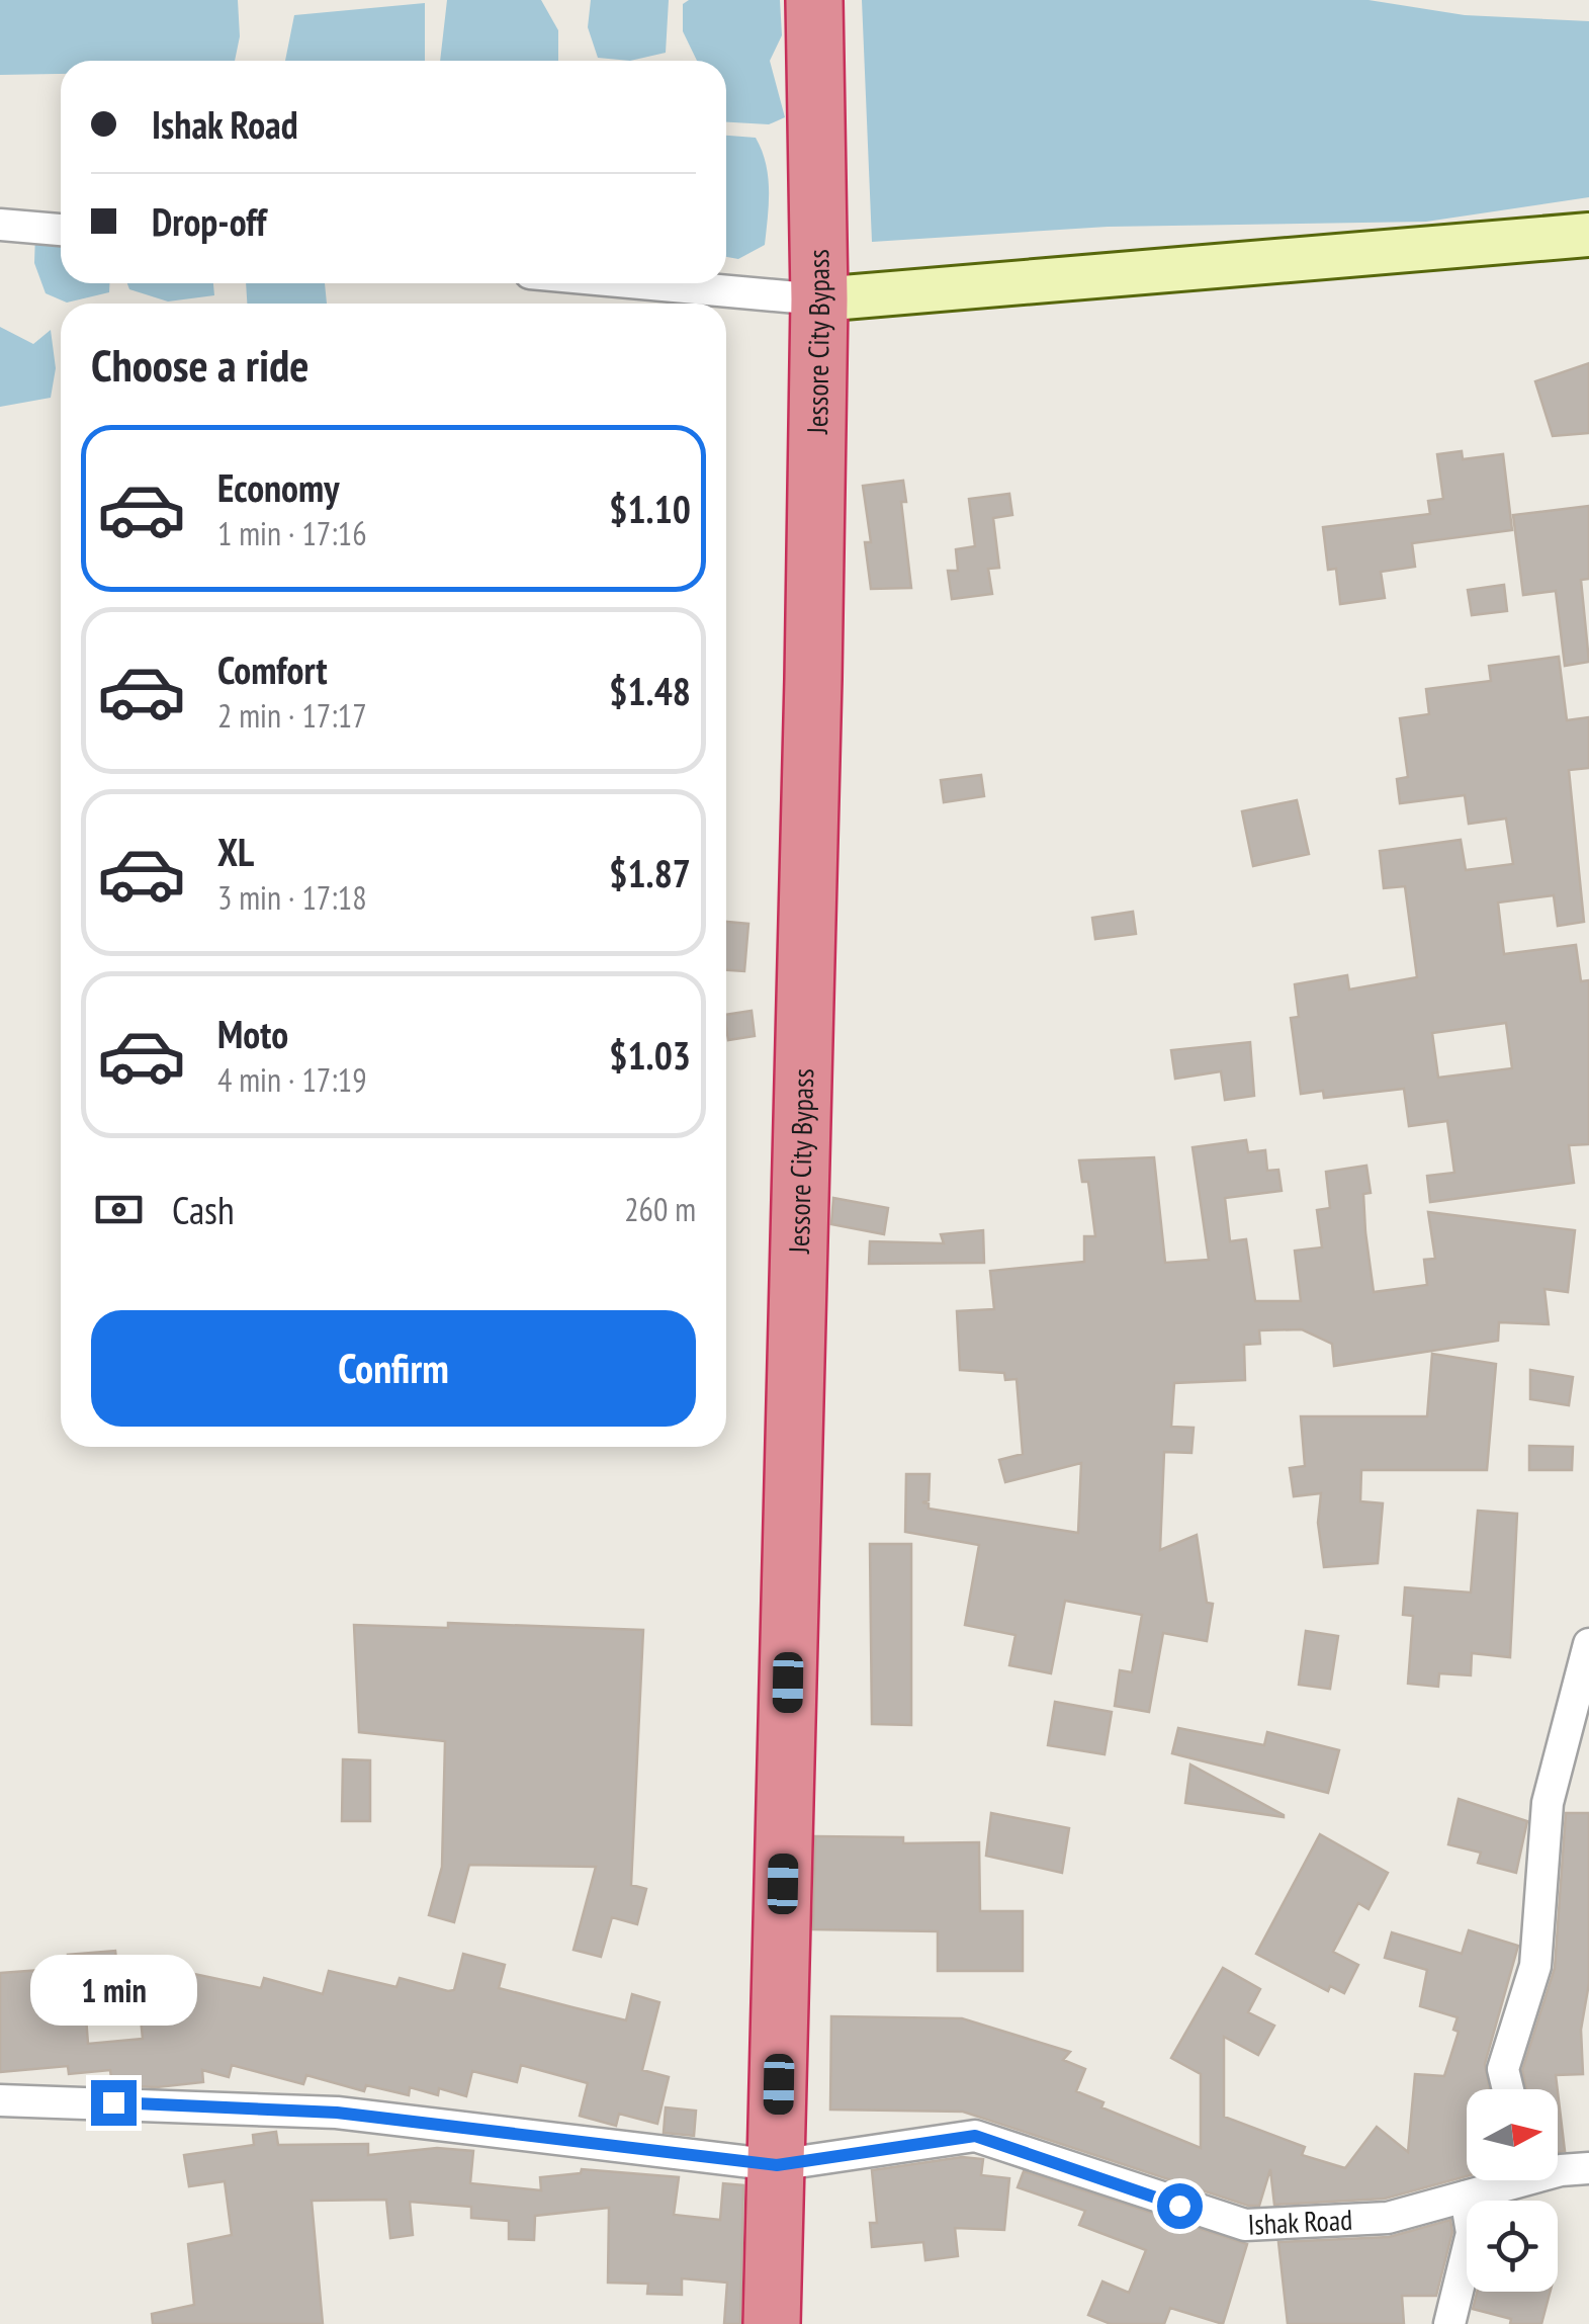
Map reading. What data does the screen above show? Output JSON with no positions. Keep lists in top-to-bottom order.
{
  "streets": {
    "highway": ["Jessore City Bypass"],
    "street": ["Ishak Road"]
  },
  "crossings": [
    ["Jessore City Bypass", "Ishak Road"]
  ],
  "north": "right",
  "page": {
    "banner": ["Ishak Road", "Drop-off"],
    "heading": "Choose a ride",
    "list": [
      {
        "name": "Economy",
        "note": "1 min · 17:16",
        "value": "$1.10"
      },
      {
        "name": "Comfort",
        "note": "2 min · 17:17",
        "value": "$1.48"
      },
      {
        "name": "XL",
        "note": "3 min · 17:18",
        "value": "$1.87"
      },
      {
        "name": "Moto",
        "note": "4 min · 17:19",
        "value": "$1.03"
      }
    ],
    "pay": ["Cash", "260 m"],
    "buttons": "Confirm",
    "bubble": "1 min"
  }
}
